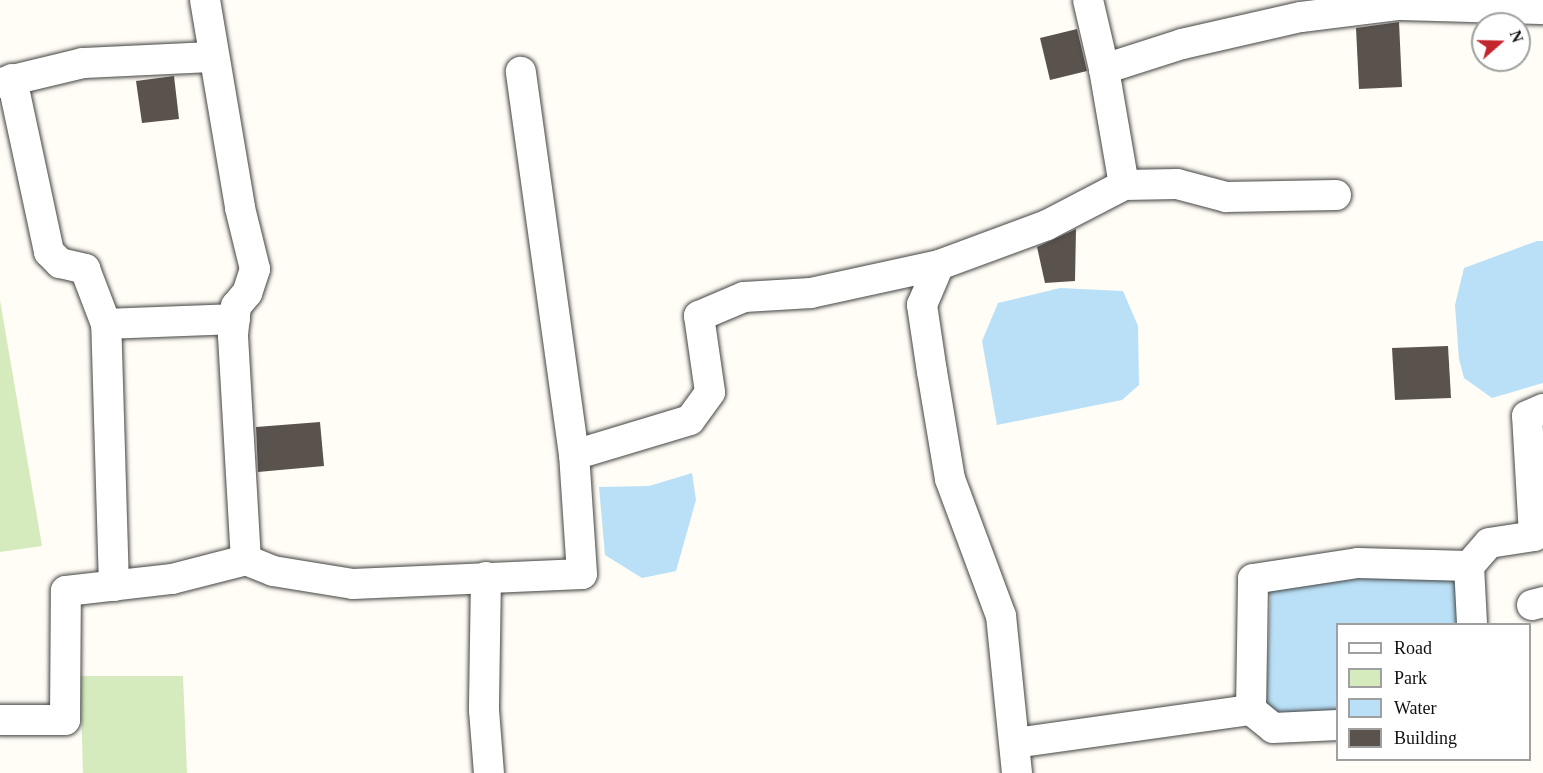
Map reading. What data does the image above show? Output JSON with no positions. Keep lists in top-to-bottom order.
{
  "legend": [
    "Road",
    "Park",
    "Water",
    "Building"
  ],
  "north": "right"
}
